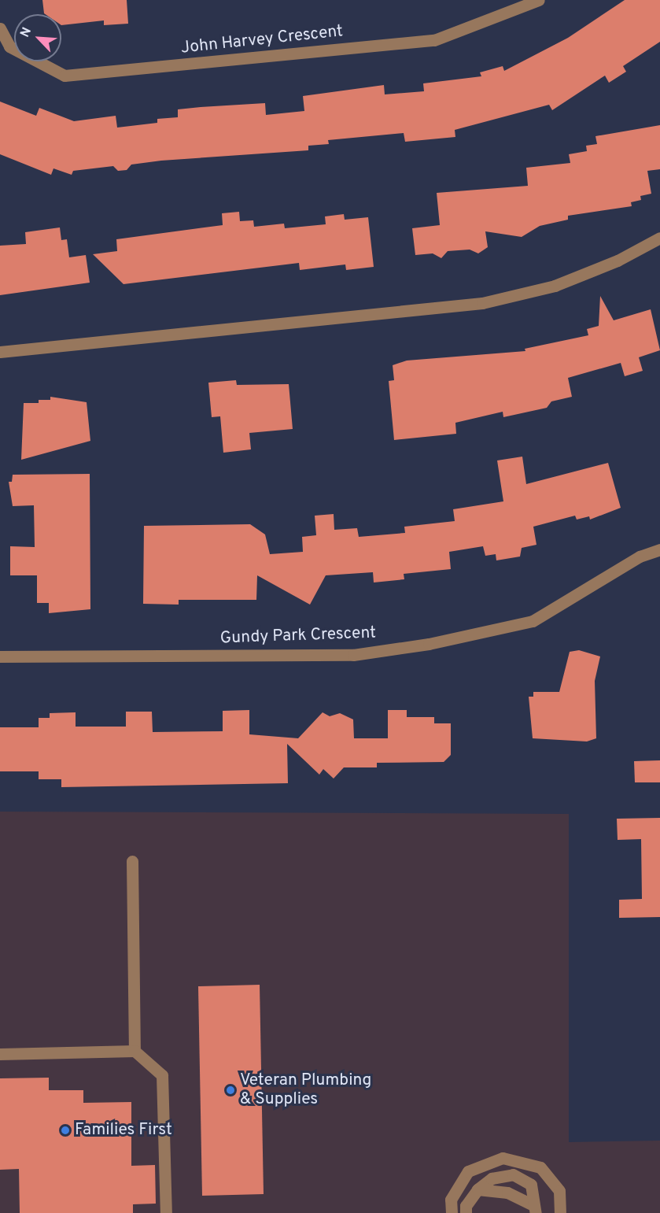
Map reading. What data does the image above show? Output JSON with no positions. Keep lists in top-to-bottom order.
{
  "streets": {
    "street": ["John Harvey Crescent", "Gundy Park Crescent"]
  },
  "places": ["Veteran Plumbing & Supplies", "Families First"],
  "north": "top left"
}
